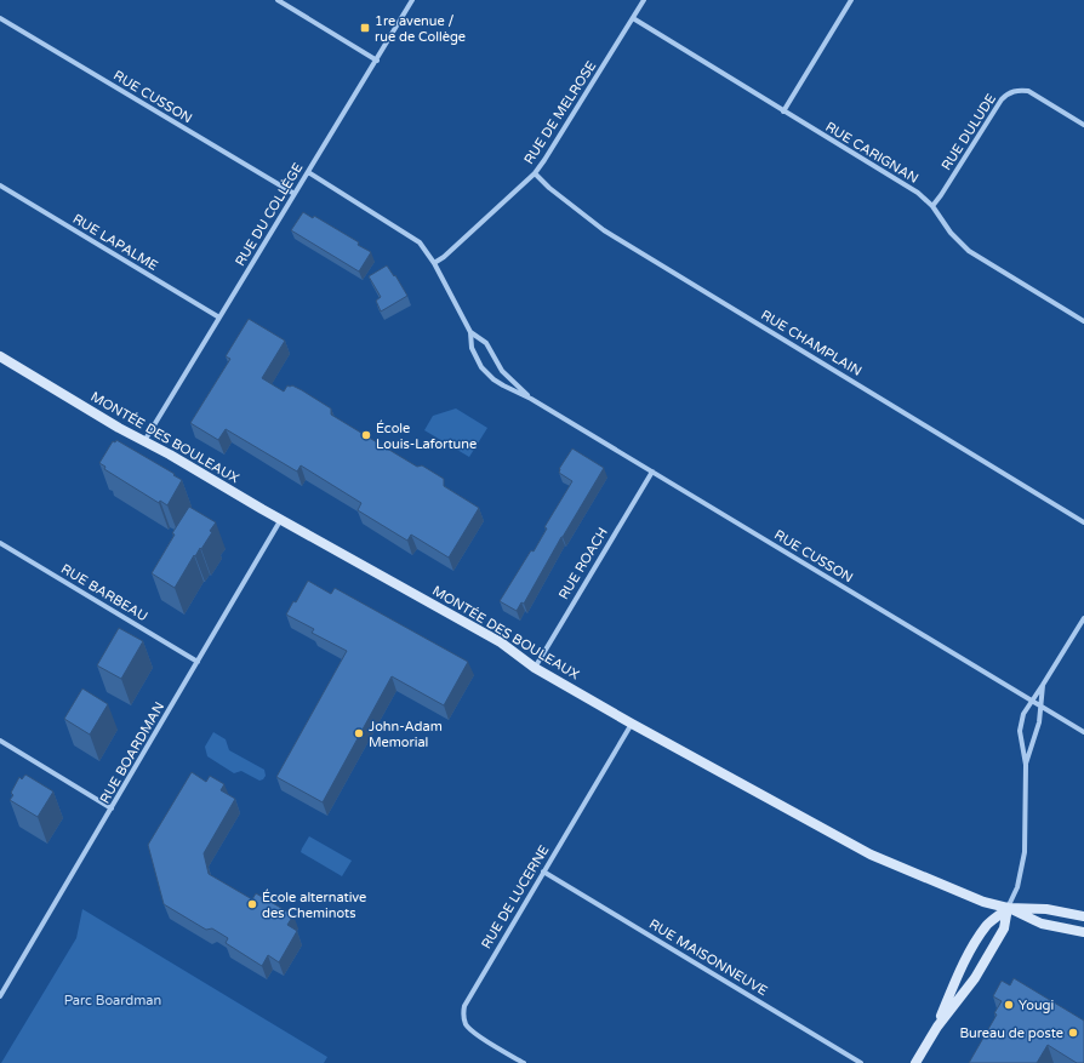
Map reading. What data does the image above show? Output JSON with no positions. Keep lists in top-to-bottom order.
{
  "streets": {
    "street": [
      "RUE CUSSON",
      "RUE DE MELROSE",
      "RUE DULUDE",
      "RUE CARIGNAN",
      "RUE DU COLLÈGE",
      "RUE LAPALME",
      "RUE CHAMPLAIN",
      "MONTÉE DES BOULEAUX",
      "RUE ROACH",
      "RUE BARBEAU",
      "RUE BOARDMAN",
      "RUE DE LUCERNE",
      "RUE MAISONNEUVE"
    ]
  },
  "crossings": [
    ["RUE CUSSON", "RUE DE MELROSE"],
    ["RUE CUSSON", "RUE DU COLLÈGE"],
    ["RUE CUSSON", "RUE ROACH"],
    ["RUE DE MELROSE", "RUE CARIGNAN"],
    ["RUE DE MELROSE", "RUE CHAMPLAIN"],
    ["RUE DULUDE", "RUE CARIGNAN"],
    ["RUE DU COLLÈGE", "RUE LAPALME"],
    ["RUE DU COLLÈGE", "MONTÉE DES BOULEAUX"],
    ["MONTÉE DES BOULEAUX", "RUE ROACH"],
    ["MONTÉE DES BOULEAUX", "RUE BOARDMAN"],
    ["MONTÉE DES BOULEAUX", "RUE DE LUCERNE"],
    ["RUE BARBEAU", "RUE BOARDMAN"],
    ["RUE DE LUCERNE", "RUE MAISONNEUVE"]
  ],
  "parks": ["Parc Boardman"],
  "places": {
    "transit": ["1re avenue / rue de Collège"],
    "other": [
      "École Louis-Lafortune",
      "John-Adam Memorial",
      "École alternative des Cheminots",
      "Yougi",
      "Bureau de poste"
    ]
  }
}
